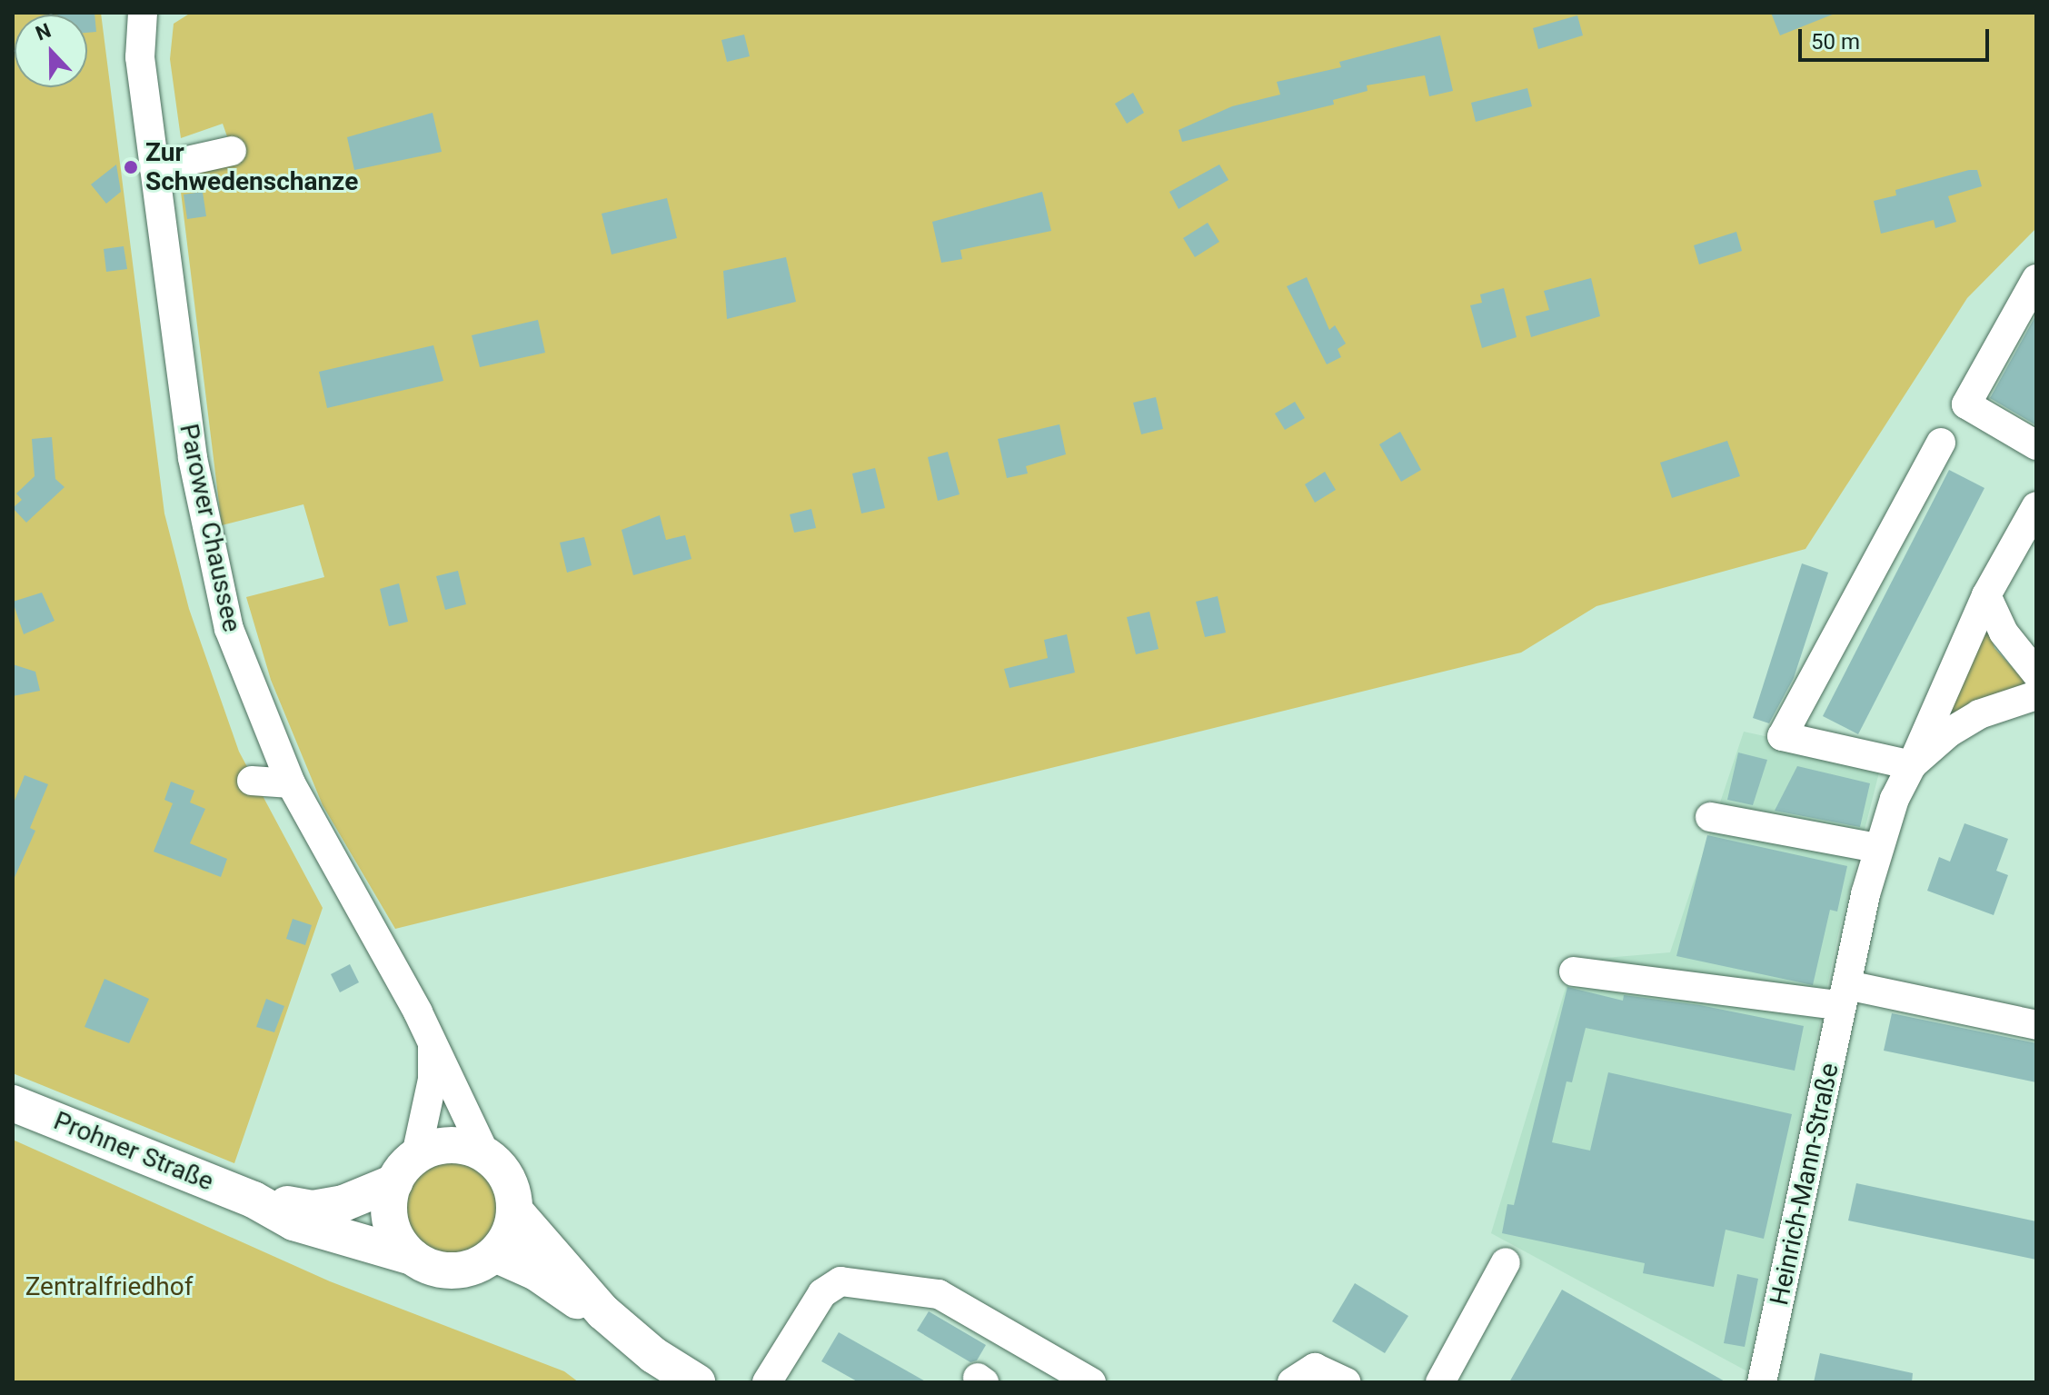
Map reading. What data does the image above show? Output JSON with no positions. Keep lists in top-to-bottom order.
{
  "streets": {
    "main road": ["Parower Chaussee", "Prohner Straße"],
    "street": ["Heinrich-Mann-Straße"]
  },
  "crossings": [
    ["Parower Chaussee", "Prohner Straße"]
  ],
  "parks": ["Zentralfriedhof"],
  "places": ["Zur Schwedenschanze"],
  "scale_bar": "50 m",
  "north": "top"
}
